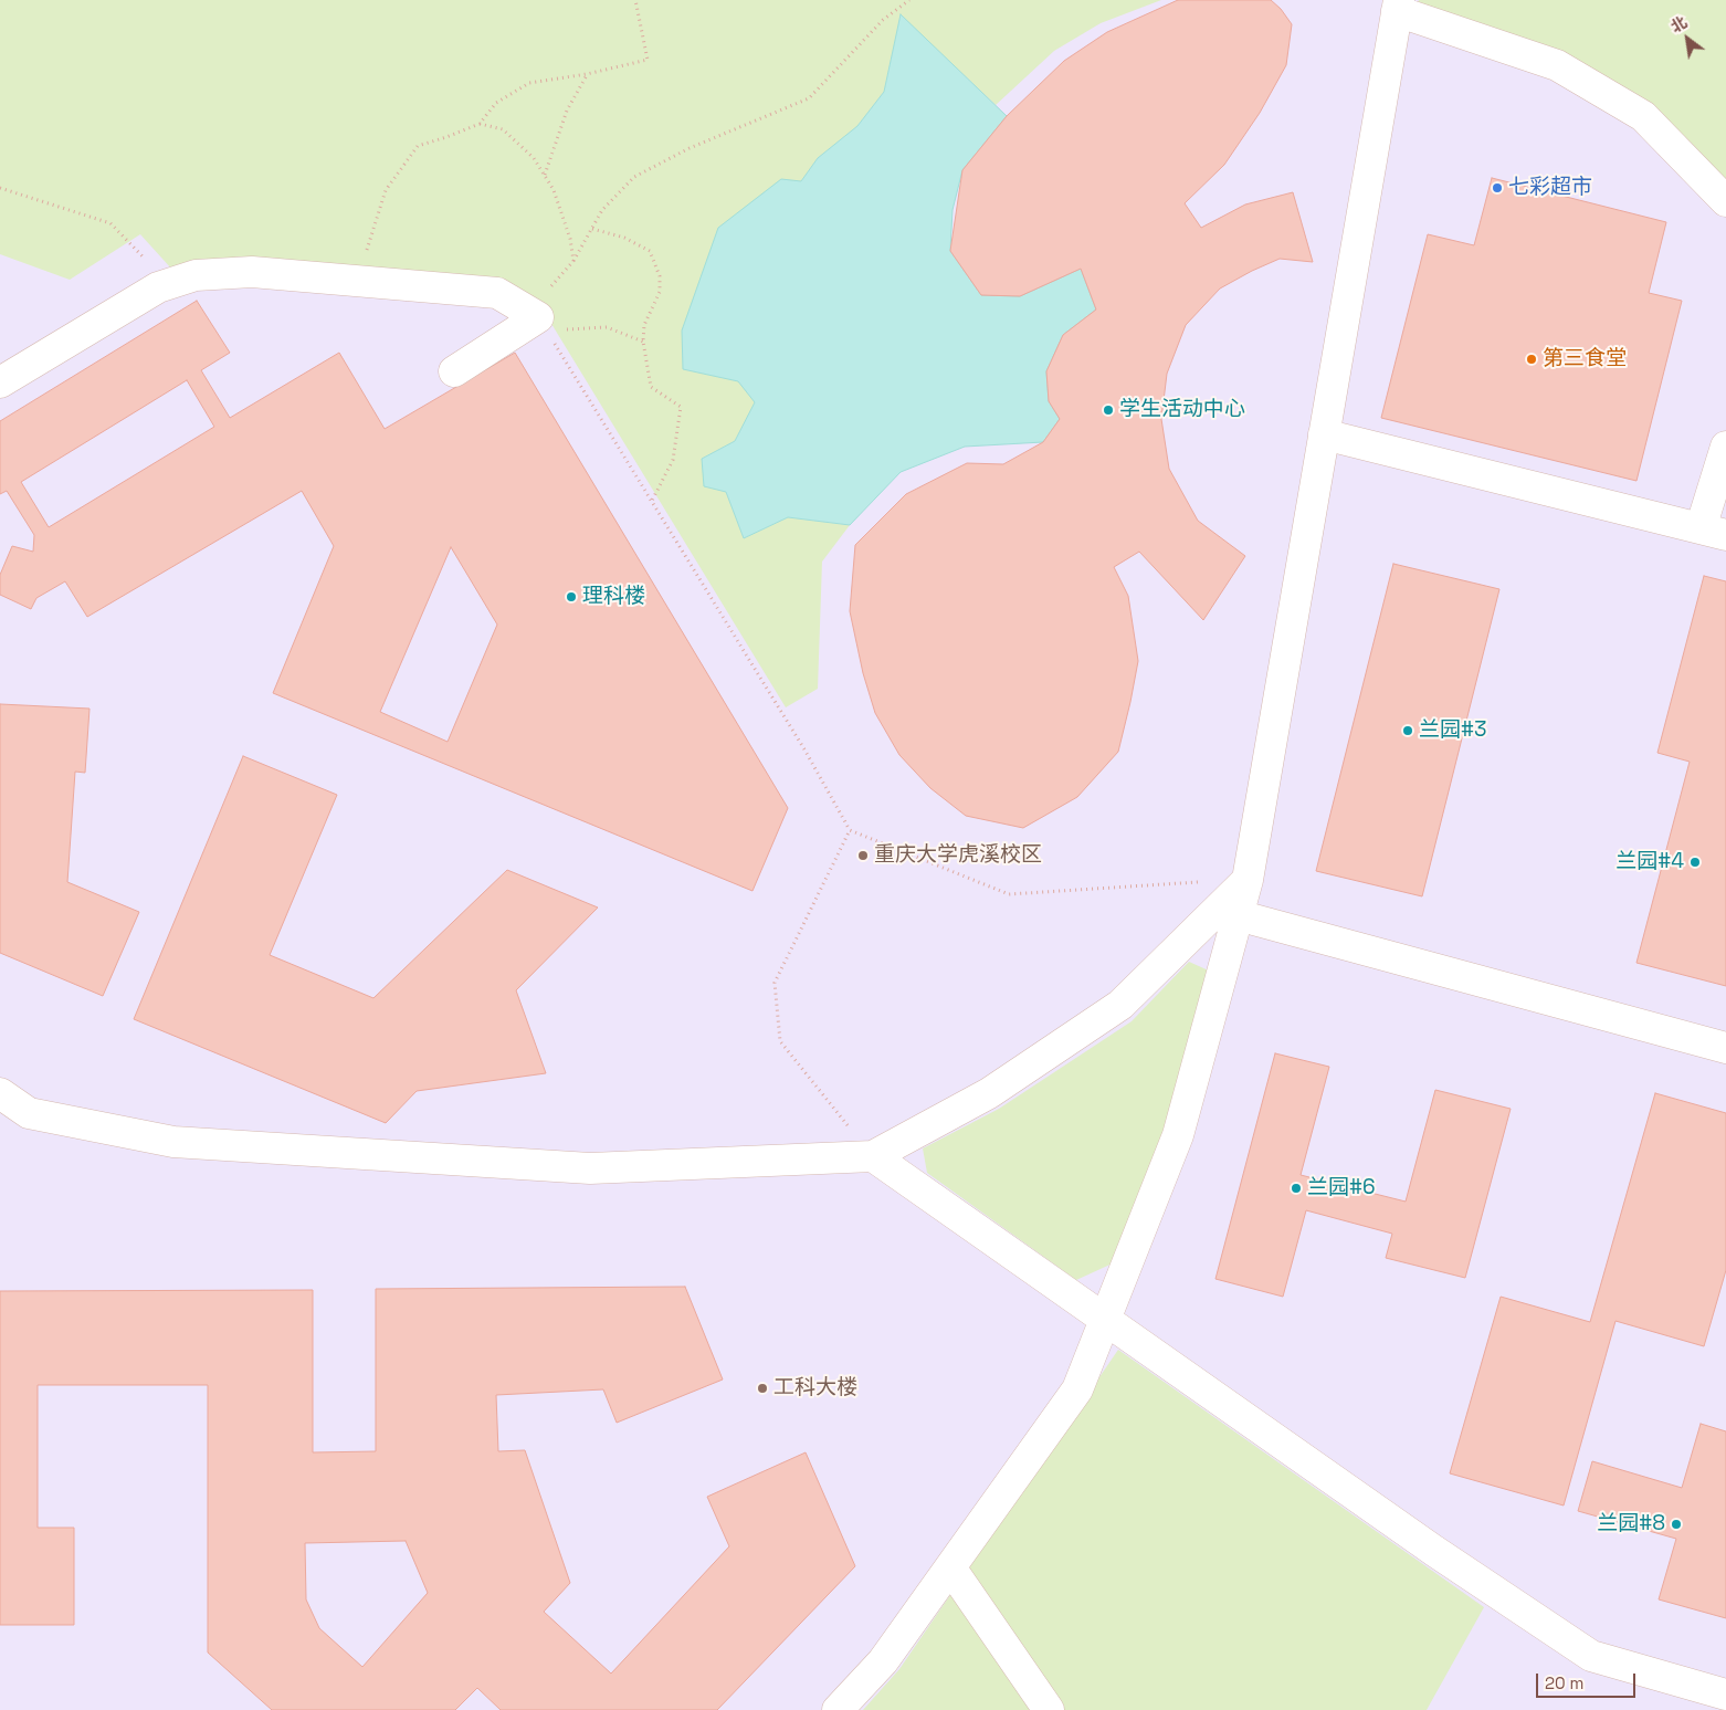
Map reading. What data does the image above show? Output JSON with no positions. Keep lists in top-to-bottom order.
{
  "places": [
    "七彩超市",
    "第三食堂",
    "学生活动中心",
    "理科楼",
    "兰园#3",
    "重庆大学虎溪校区",
    "兰园#4",
    "兰园#6",
    "工科大楼",
    "兰园#8"
  ],
  "scale_bar": "20 m",
  "north": "top left"
}
